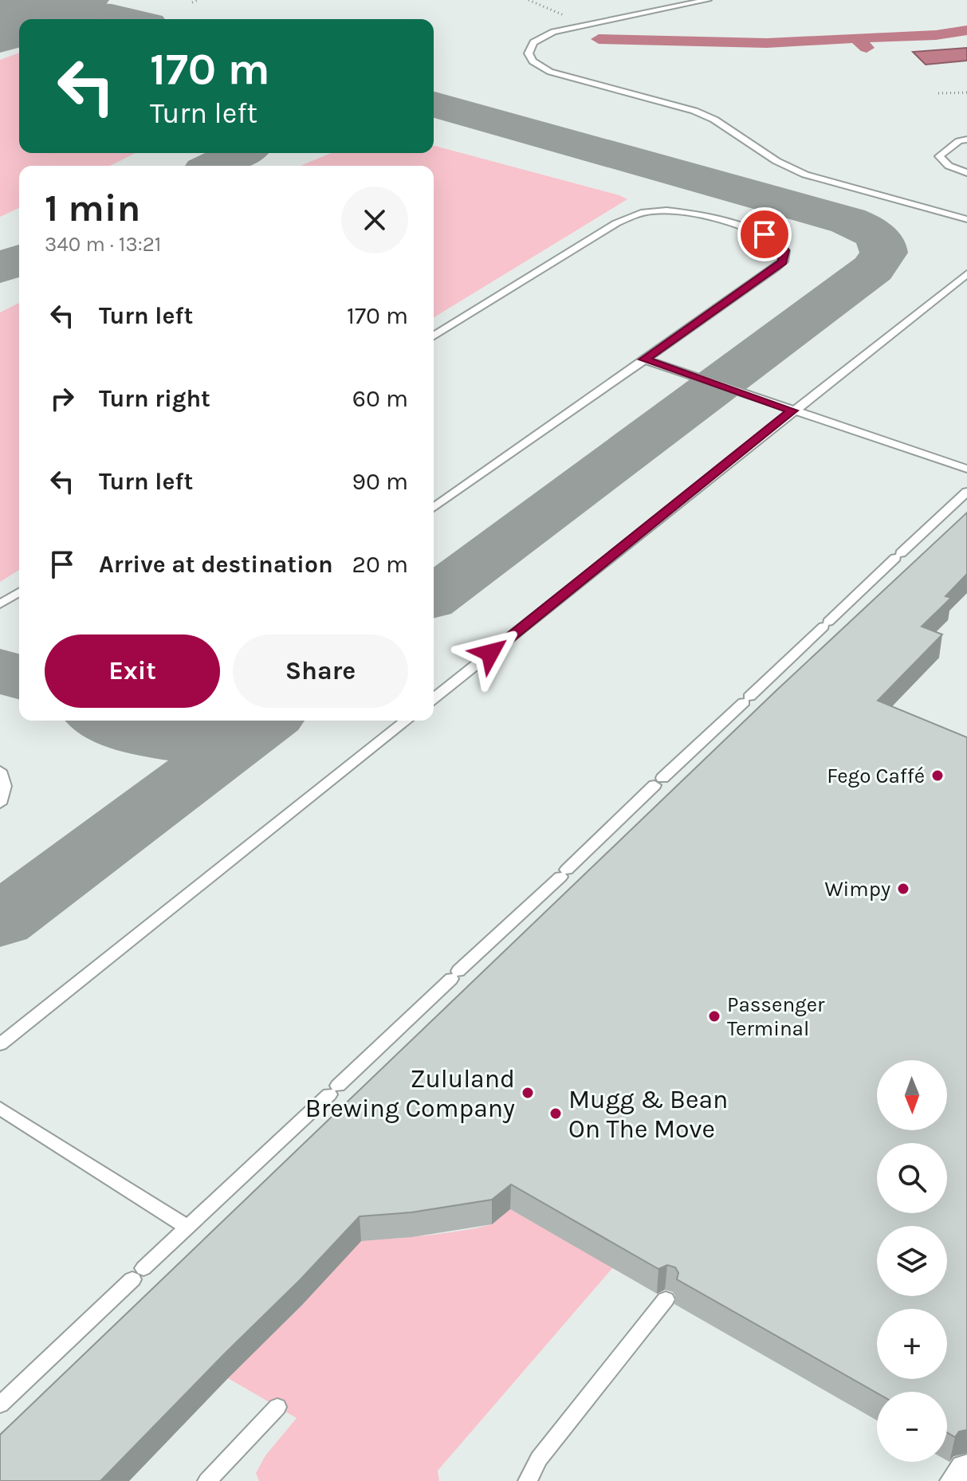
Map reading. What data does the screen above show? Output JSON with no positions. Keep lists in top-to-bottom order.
{
  "places": [
    "Fego Caffé",
    "Wimpy",
    "Passenger Terminal",
    "Zululand Brewing Company",
    "Mugg & Bean On The Move"
  ],
  "north": "bottom",
  "page": {
    "turn": ["170 m", "Turn left"],
    "heading": ["1 min", "340 m · 13:21"],
    "list": [
      {
        "name": "Turn left",
        "value": "170 m"
      },
      {
        "name": "Turn right",
        "value": "60 m"
      },
      {
        "name": "Turn left",
        "value": "90 m"
      },
      {
        "name": "Arrive at destination",
        "value": "20 m"
      }
    ],
    "buttons": ["Exit", "Share"],
    "map_buttons": ["+", "−"]
  }
}
